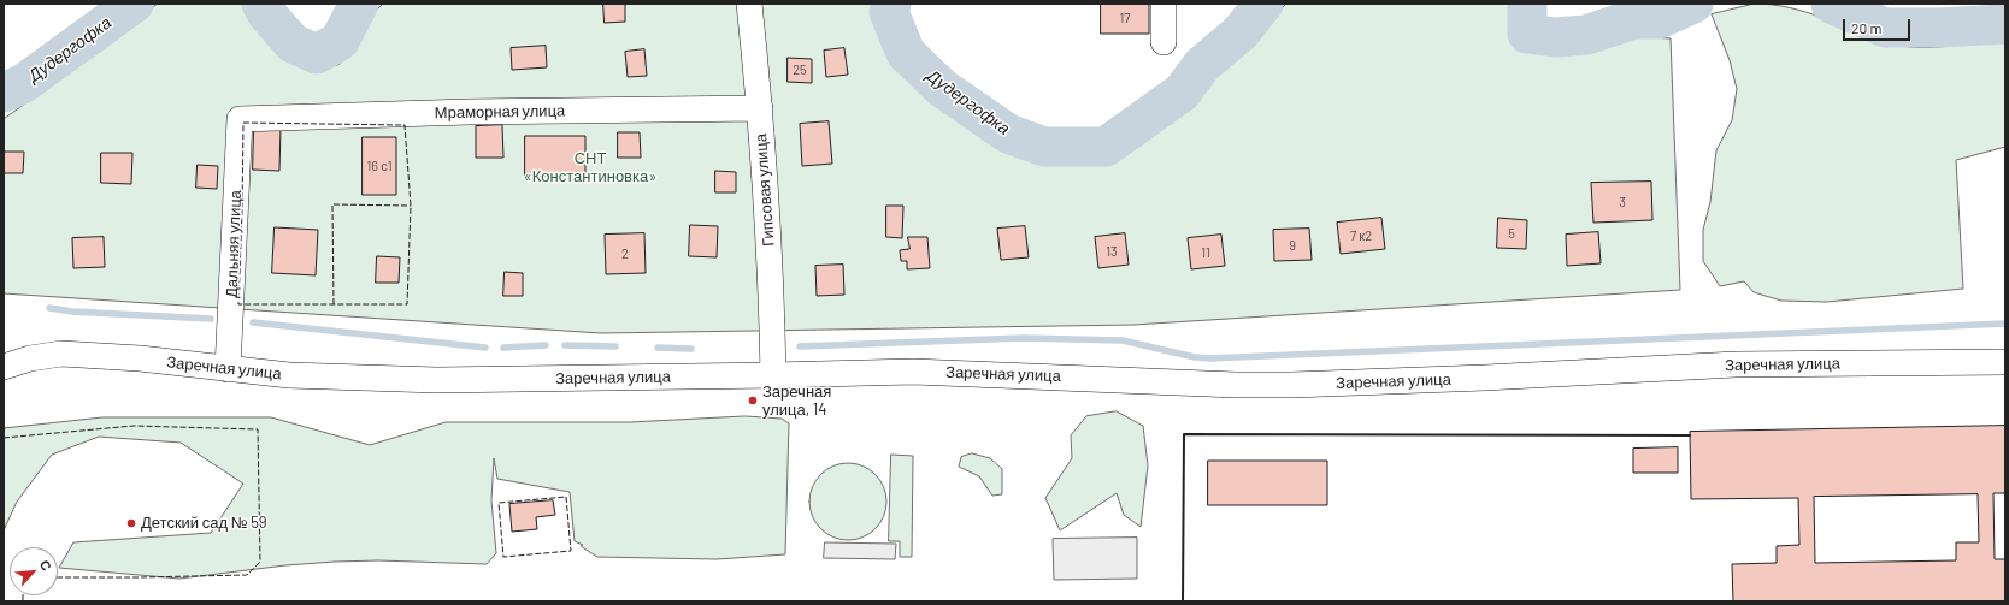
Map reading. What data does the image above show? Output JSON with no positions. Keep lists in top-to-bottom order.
{
  "streets": {
    "street": [
      "Мраморная улица",
      "Гипсовая улица",
      "Дальняя улица",
      "Заречная улица"
    ]
  },
  "crossings": [
    ["Мраморная улица", "Гипсовая улица"],
    ["Мраморная улица", "Дальняя улица"],
    ["Гипсовая улица", "Заречная улица"],
    ["Дальняя улица", "Заречная улица"]
  ],
  "water": ["Дудергофка"],
  "parks": ["СНТ «Константиновка»"],
  "places": ["Заречная улица, 14", "Детский сад № 59"],
  "house_numbers": [
    "17",
    "25",
    "16 с1",
    "3",
    "5",
    "7 к2",
    "9",
    "13",
    "11",
    "2"
  ],
  "scale_bar": "20 m",
  "north": "top right"
}
